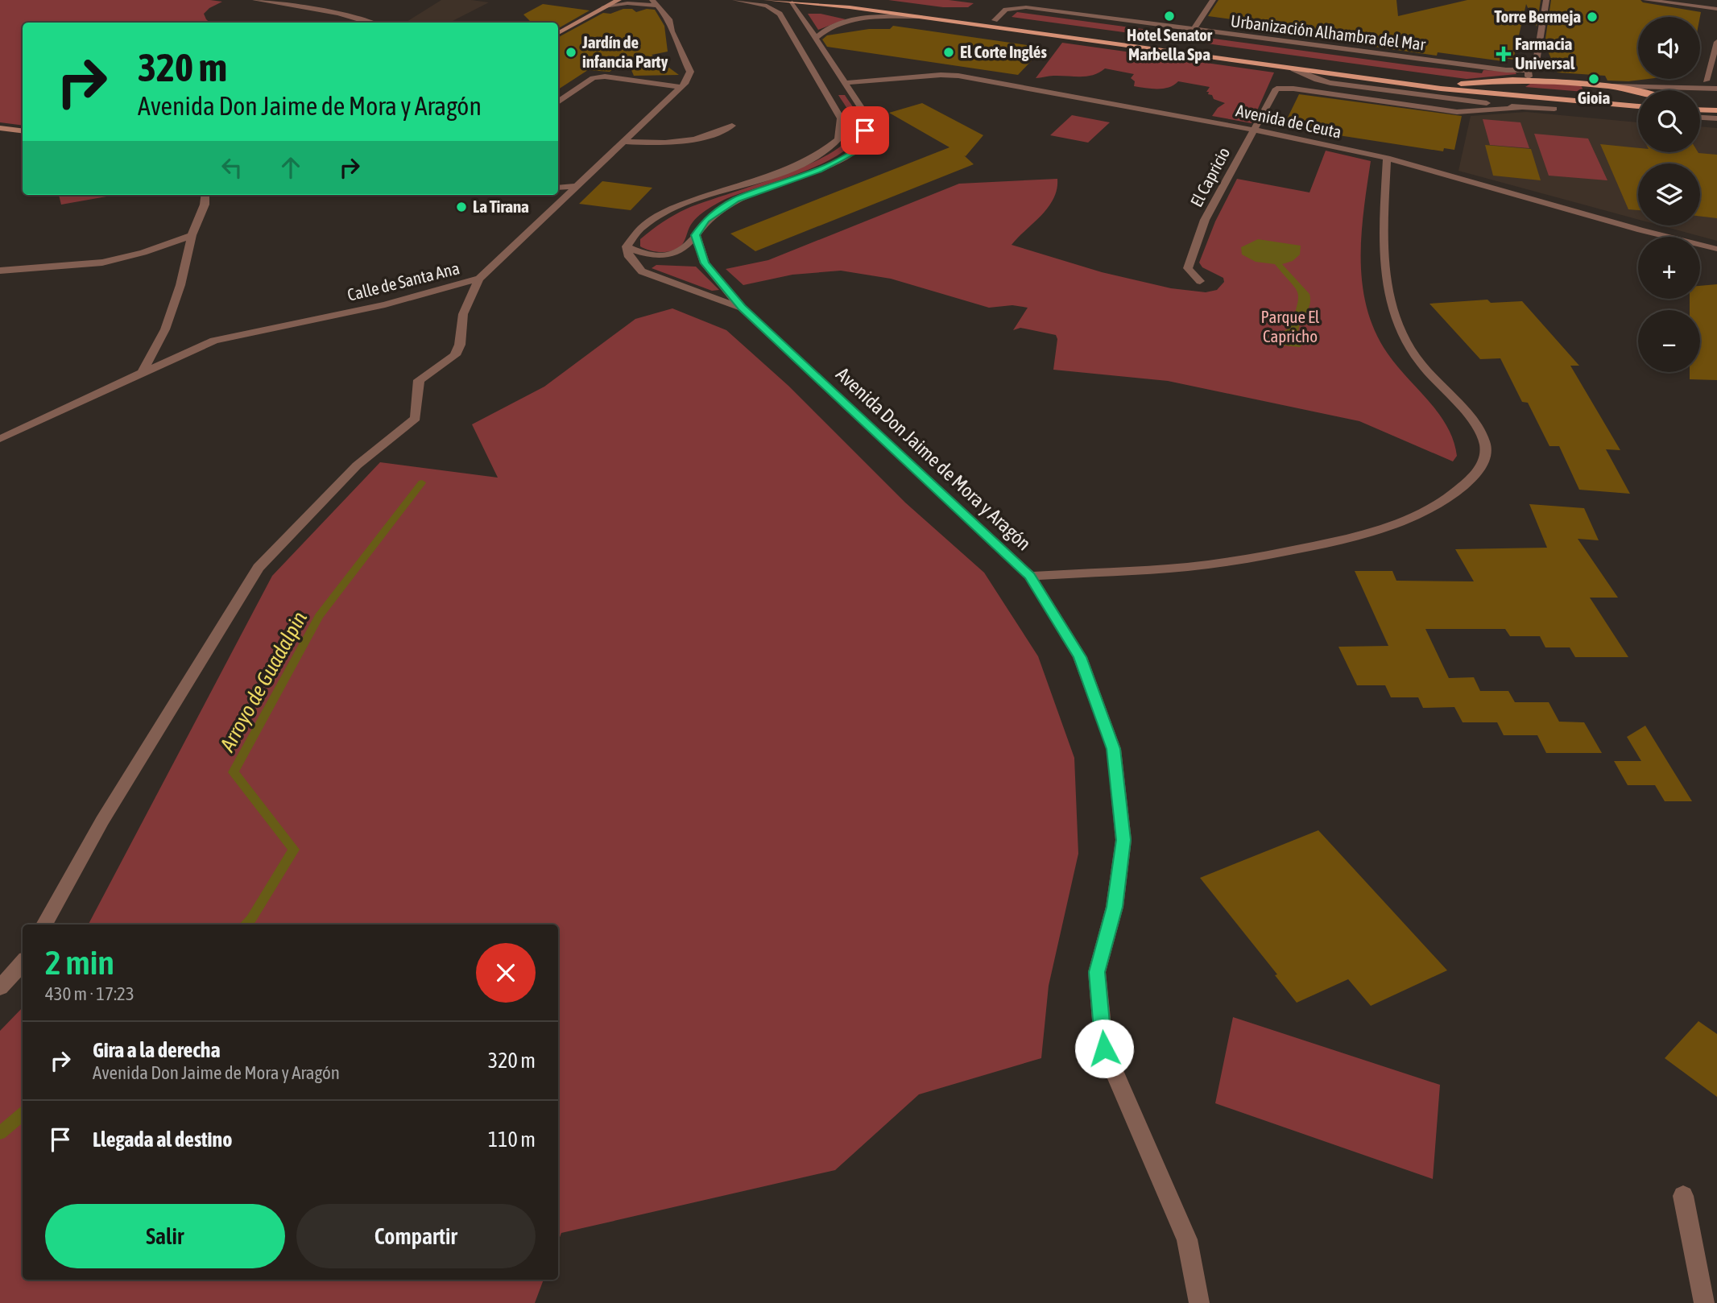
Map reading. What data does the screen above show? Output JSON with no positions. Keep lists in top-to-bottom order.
{
  "streets": {
    "street": [
      "Urbanización Alhambra del Mar",
      "Avenida de Ceuta",
      "El Capricio",
      "Calle de Santa Ana",
      "Avenida Don Jaime de Mora y Aragón"
    ]
  },
  "crossings": [
    ["Avenida de Ceuta", "El Capricio"]
  ],
  "water": ["Arroyo de Guadalpin"],
  "parks": ["Parque El Capricho"],
  "places": {
    "other": [
      "Hotel Senator Marbella Spa",
      "Torre Bermeja",
      "Jardín de infancia Party",
      "El Corte Inglés",
      "Gioia",
      "La Tirana"
    ],
    "health": ["Farmacia Universal"]
  },
  "page": {
    "map_buttons": ["+", "−"],
    "turn": ["320 m", "Avenida Don Jaime de Mora y Aragón"],
    "heading": ["2 min", "430 m · 17:23"],
    "list": [
      {
        "name": "Gira a la derecha",
        "note": "Avenida Don Jaime de Mora y Aragón",
        "value": "320 m"
      },
      {
        "name": "Llegada al destino",
        "value": "110 m"
      }
    ],
    "buttons": ["Salir", "Compartir"]
  }
}
